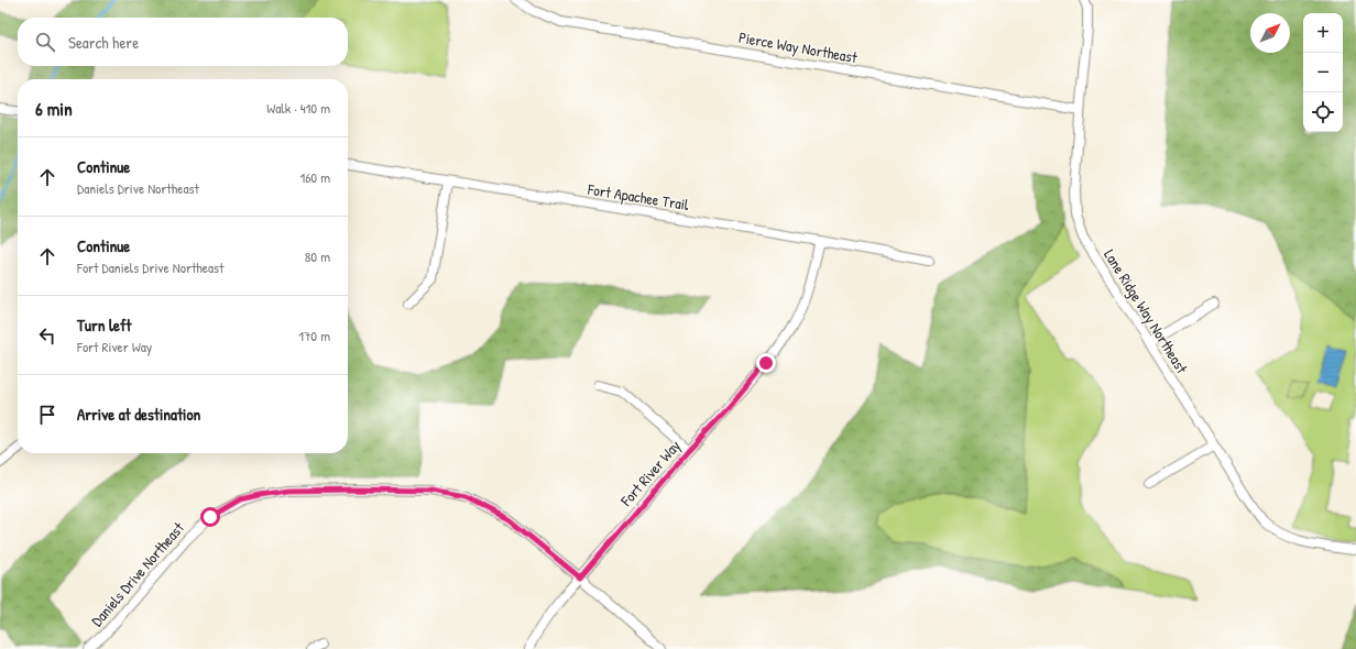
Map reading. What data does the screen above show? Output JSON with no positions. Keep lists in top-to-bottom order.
{
  "streets": {
    "street": [
      "Pierce Way Northeast",
      "Fort Apachee Trail",
      "Lane Ridge Way Northeast",
      "Fort River Way",
      "Daniels Drive Northeast"
    ]
  },
  "crossings": [
    ["Pierce Way Northeast", "Lane Ridge Way Northeast"],
    ["Fort Apachee Trail", "Fort River Way"],
    ["Fort River Way", "Daniels Drive Northeast"]
  ],
  "north": "top right",
  "page": {
    "map_buttons": ["+", "−"],
    "search": "Search here",
    "heading": ["6 min", "Walk · 410 m"],
    "list": [
      ["Continue", "Daniels Drive Northeast", "160 m"],
      ["Continue", "Fort Daniels Drive Northeast", "80 m"],
      ["Turn left", "Fort River Way", "170 m"],
      "Arrive at destination"
    ]
  }
}
